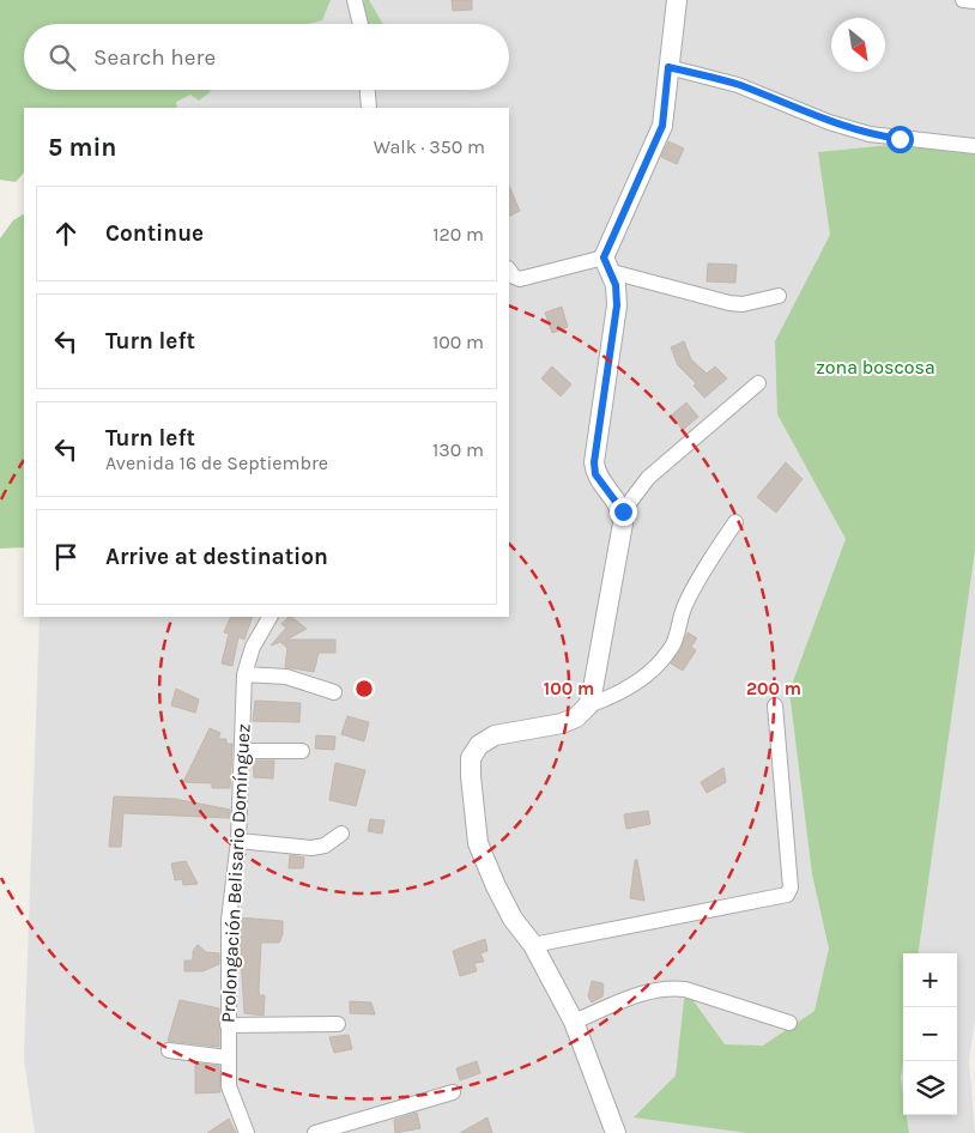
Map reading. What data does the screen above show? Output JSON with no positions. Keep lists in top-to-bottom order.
{
  "streets": {
    "street": ["Prolongación Belisario Domínguez"]
  },
  "parks": ["zona boscosa"],
  "north": "bottom right",
  "page": {
    "search": "Search here",
    "heading": ["5 min", "Walk · 350 m"],
    "list": [
      ["Continue", "120 m"],
      ["Turn left", "100 m"],
      ["Turn left", "Avenida 16 de Septiembre", "130 m"],
      "Arrive at destination"
    ],
    "map_buttons": ["+", "−"]
  },
  "rings": ["100 m", "200 m"]
}
